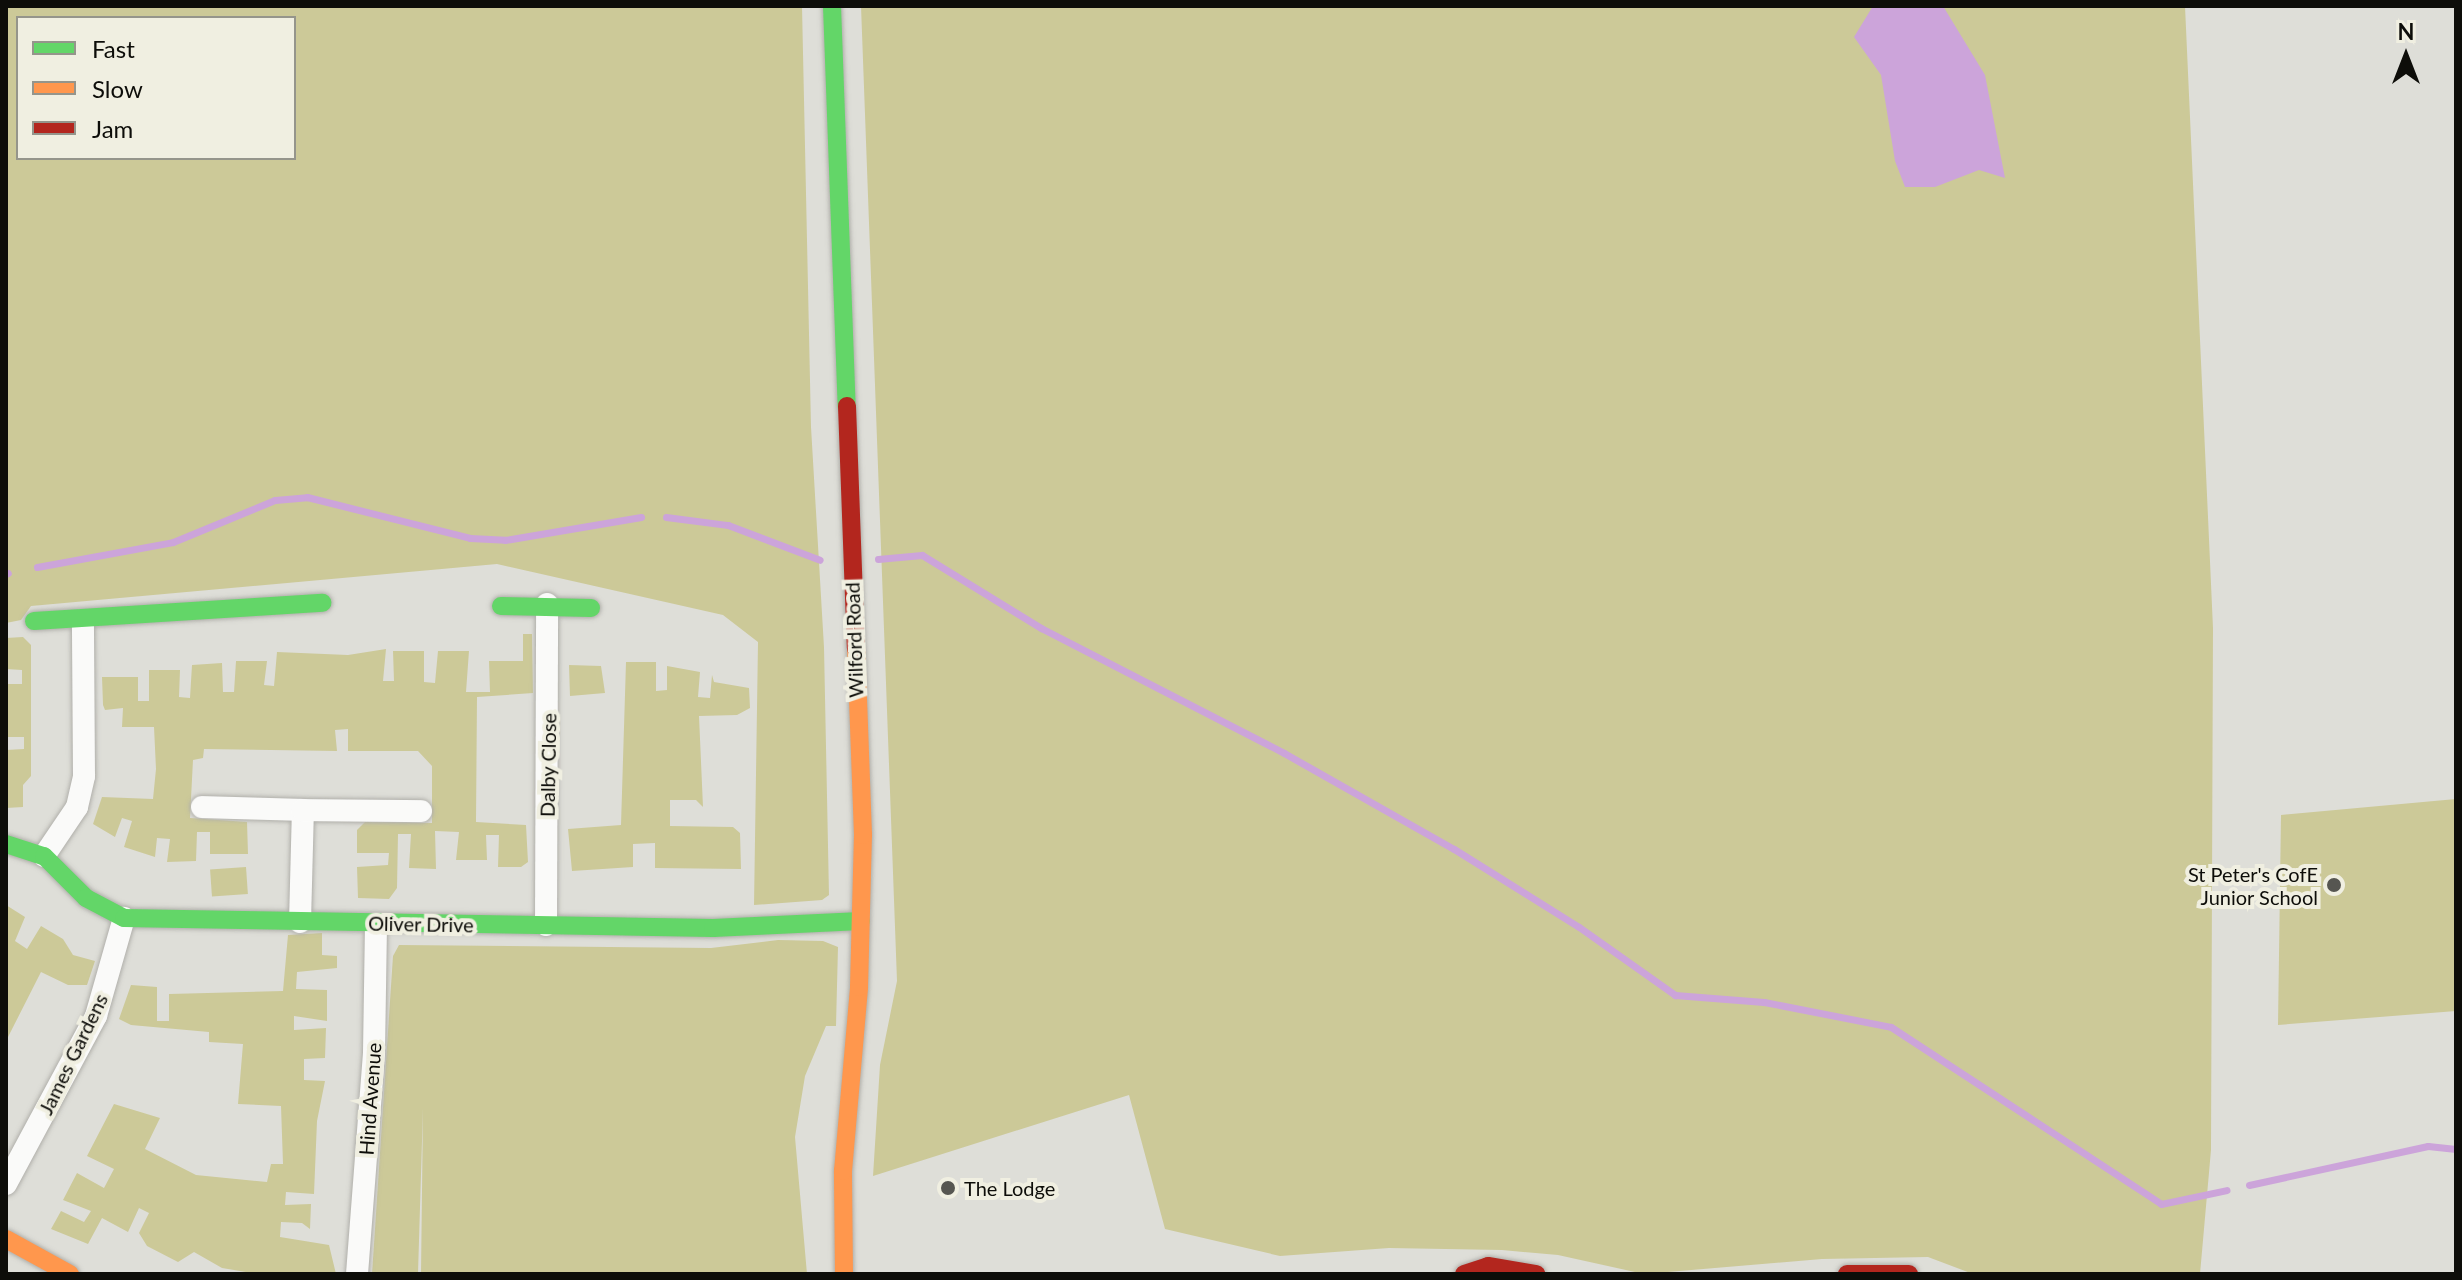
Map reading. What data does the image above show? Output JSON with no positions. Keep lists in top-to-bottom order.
{
  "streets": {
    "street": [
      "Wilford Road",
      "Dalby Close",
      "Oliver Drive",
      "James Gardens",
      "Hind Avenue"
    ]
  },
  "crossings": [
    ["Wilford Road", "Oliver Drive"],
    ["Dalby Close", "Oliver Drive"],
    ["Oliver Drive", "James Gardens"],
    ["Oliver Drive", "Hind Avenue"]
  ],
  "places": ["St Peter's CofE Junior School", "The Lodge"],
  "legend": ["Fast", "Slow", "Jam"],
  "north": "top"
}
